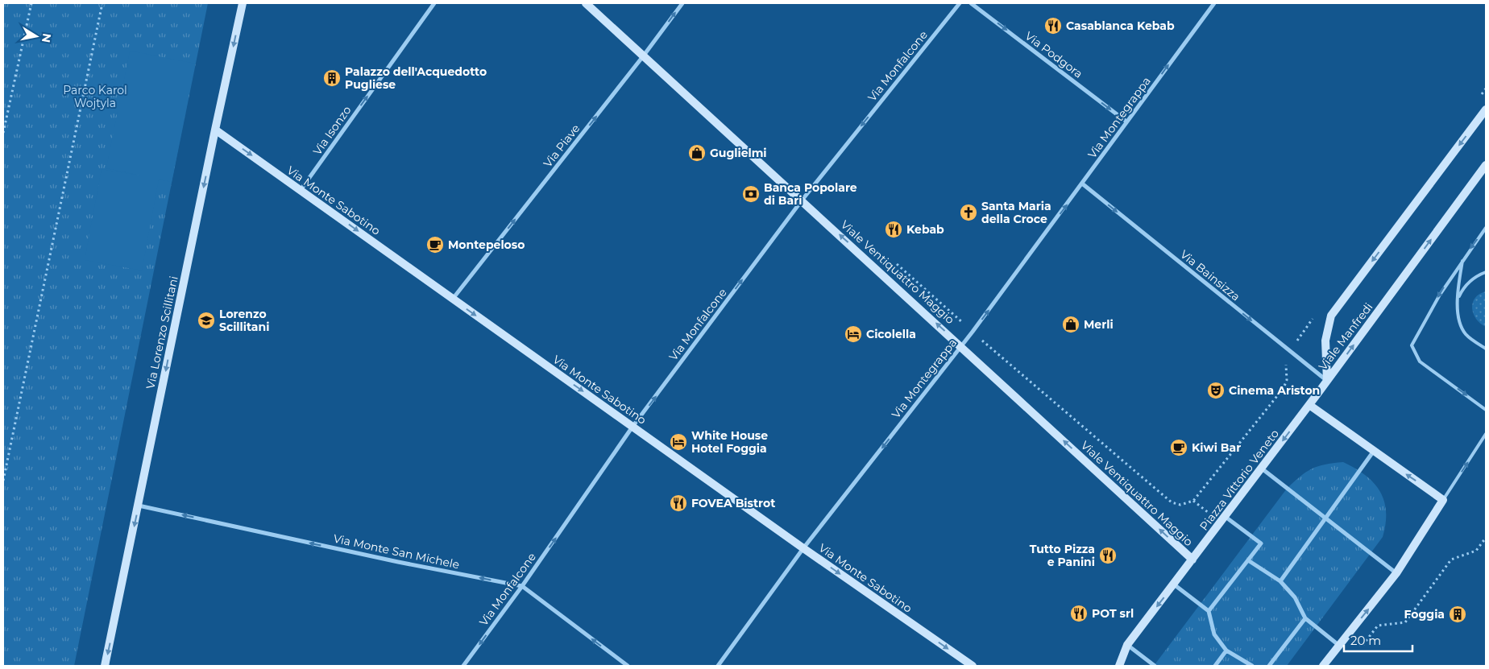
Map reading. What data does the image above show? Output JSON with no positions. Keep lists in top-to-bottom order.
{
  "streets": {
    "street": [
      "Via Podgora",
      "Via Monfalcone",
      "Via Montegrappa",
      "Via Isonzo",
      "Via Piave",
      "Via Monte Sabotino",
      "Viale Ventiquattro Maggio",
      "Via Bainsizza",
      "Via Lorenzo Scillitani",
      "Viale Manfredi",
      "Piazza Vittorio Veneto",
      "Via Monte San Michele"
    ]
  },
  "crossings": [
    ["Via Podgora", "Via Montegrappa"],
    ["Via Monfalcone", "Via Monte Sabotino"],
    ["Via Monfalcone", "Viale Ventiquattro Maggio"],
    ["Via Monfalcone", "Via Monte San Michele"],
    ["Via Montegrappa", "Via Monte Sabotino"],
    ["Via Montegrappa", "Viale Ventiquattro Maggio"],
    ["Via Montegrappa", "Via Bainsizza"],
    ["Via Isonzo", "Via Monte Sabotino"],
    ["Via Piave", "Via Monte Sabotino"],
    ["Via Piave", "Viale Ventiquattro Maggio"],
    ["Via Monte Sabotino", "Via Lorenzo Scillitani"],
    ["Viale Ventiquattro Maggio", "Piazza Vittorio Veneto"],
    ["Via Bainsizza", "Viale Manfredi"],
    ["Via Bainsizza", "Piazza Vittorio Veneto"],
    ["Via Lorenzo Scillitani", "Via Monte San Michele"],
    ["Viale Manfredi", "Piazza Vittorio Veneto"]
  ],
  "one_way": [
    "Via Podgora",
    "Via Isonzo",
    "Via Piave",
    "Via Monte Sabotino",
    "Viale Ventiquattro Maggio",
    "Via Bainsizza",
    "Via Lorenzo Scillitani",
    "Piazza Vittorio Veneto",
    "Via Monte San Michele"
  ],
  "parks": ["Parco Karol Wojtyla"],
  "places": {
    "restaurant": [
      "Casablanca Kebab",
      "Kebab",
      "FOVEA Bistrot",
      "Tutto Pizza e Panini",
      "POT srl"
    ],
    "building": ["Palazzo dell'Acquedotto Pugliese", "Foggia"],
    "shop": ["Guglielmi", "Merli"],
    "bank": ["Banca Popolare di Bari"],
    "church": ["Santa Maria della Croce"],
    "cafe": ["Montepeloso", "Kiwi Bar"],
    "school or university": ["Lorenzo Scillitani"],
    "hotel": ["Cicolella", "White House Hotel Foggia"],
    "theatre": ["Cinema Ariston"]
  },
  "scale_bar": "20 m",
  "north": "right"
}
